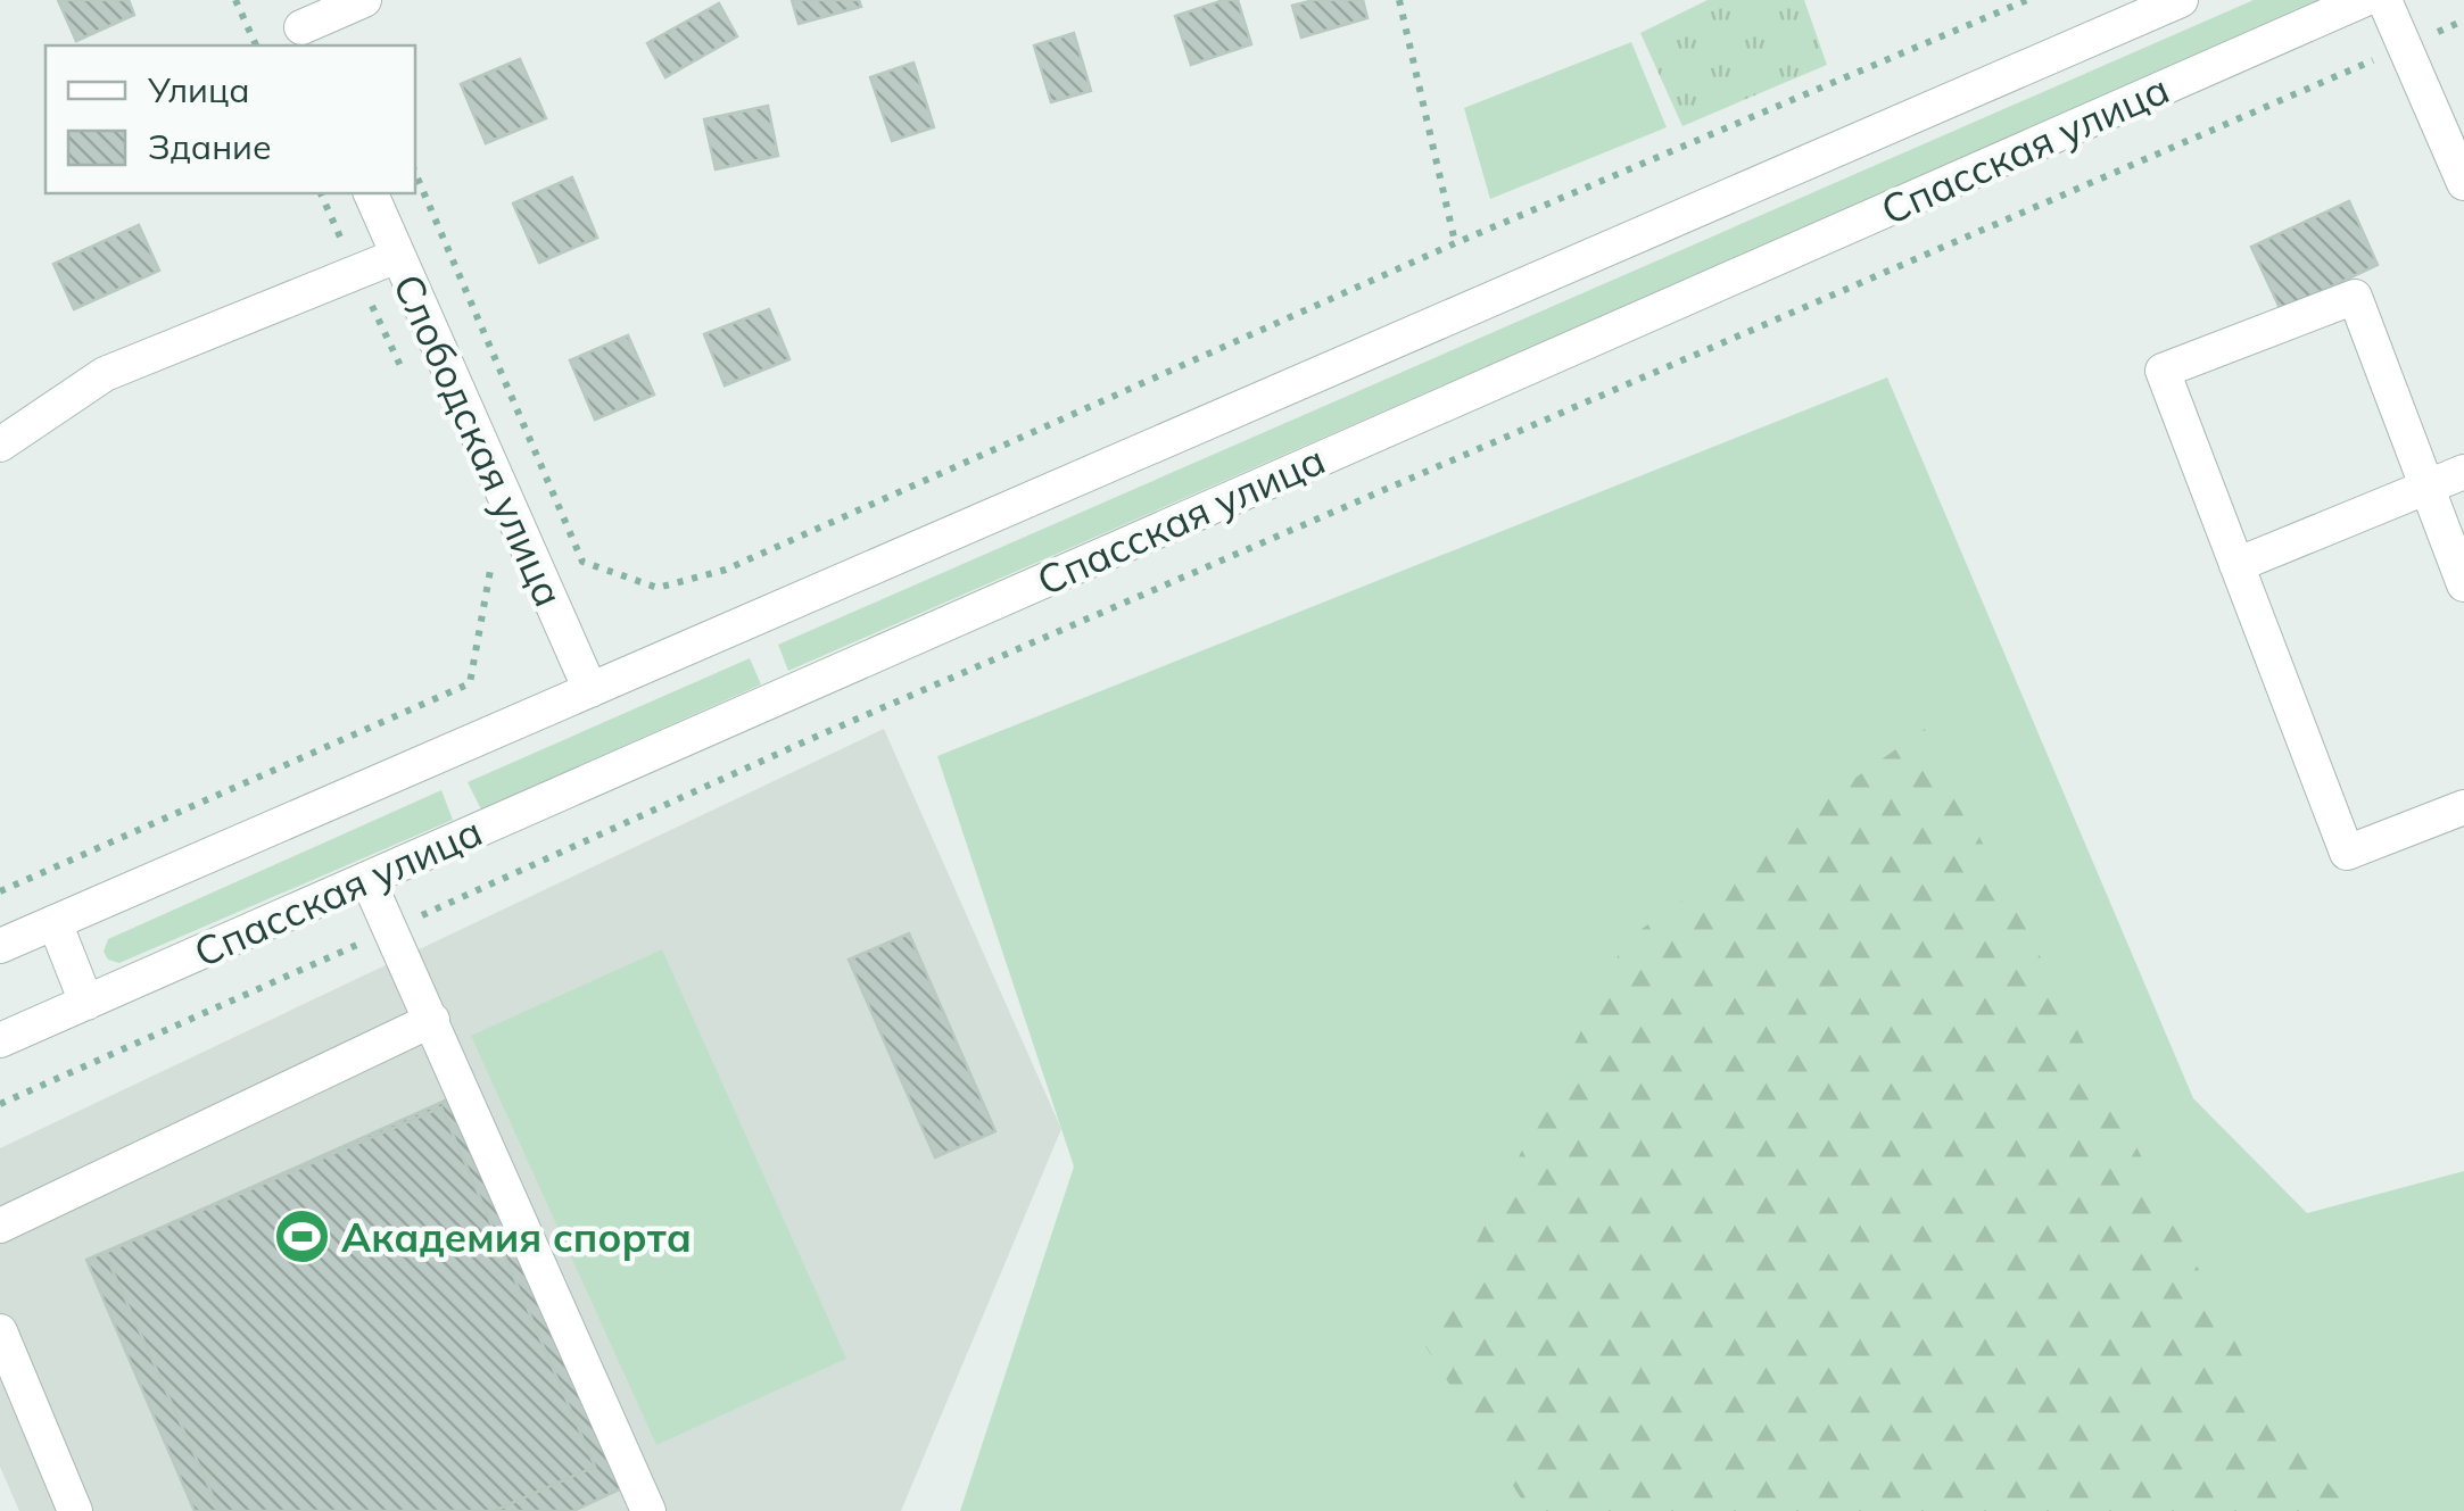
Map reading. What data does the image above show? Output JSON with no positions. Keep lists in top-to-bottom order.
{
  "streets": {
    "street": ["Спасская улица", "Слободская улица"]
  },
  "crossings": [
    ["Спасская улица", "Слободская улица"]
  ],
  "places": {
    "sports": ["Академия спорта"]
  },
  "legend": ["Улица", "Здание"]
}
